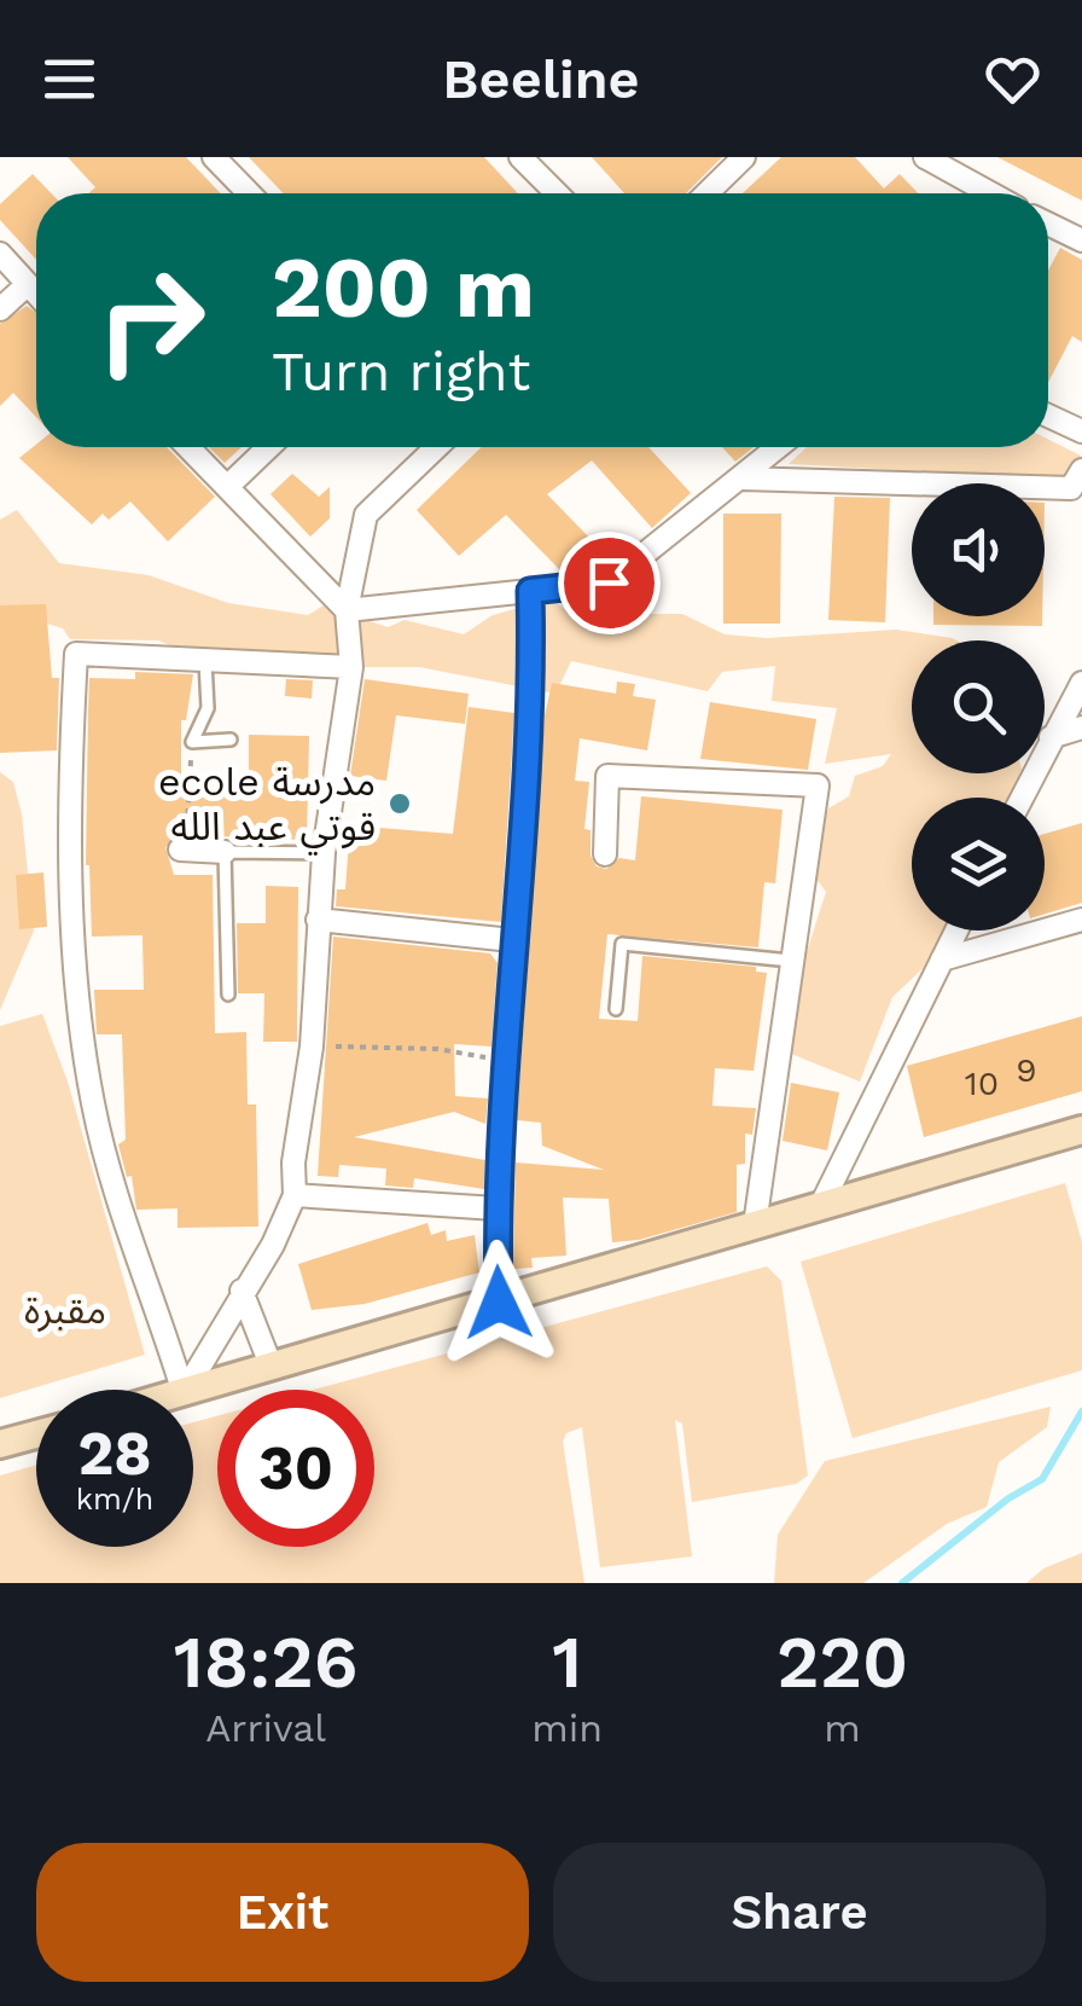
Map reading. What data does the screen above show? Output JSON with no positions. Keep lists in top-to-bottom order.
{
  "parks": ["مقبرة"],
  "places": ["ecole مدرسة قوتي عبد الله"],
  "house_numbers": ["9", "10"],
  "page": {
    "header": "Beeline",
    "turn": ["200 m", "Turn right"],
    "speed": "28 km/h",
    "limit": "30",
    "eta": [
      "18:26",
      "Arrival",
      "1",
      "min",
      "220",
      "m"
    ],
    "buttons": ["Exit", "Share"]
  }
}
